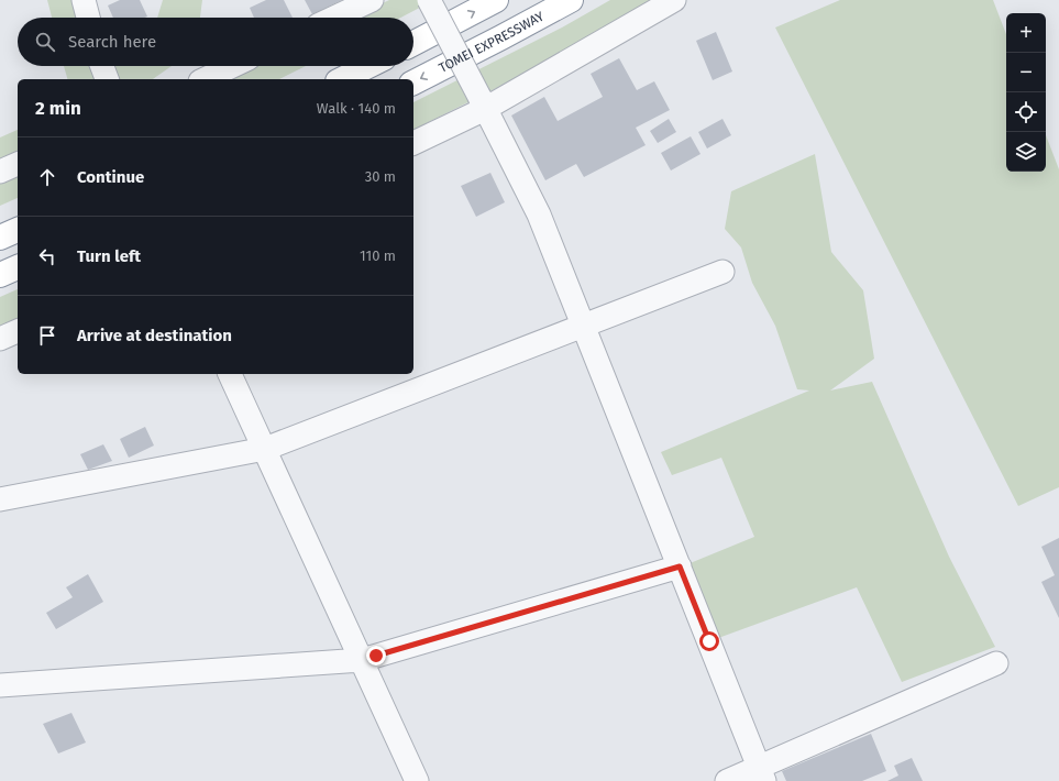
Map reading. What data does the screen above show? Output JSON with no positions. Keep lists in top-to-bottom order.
{
  "streets": {
    "highway": ["TOMEI EXPRESSWAY"]
  },
  "page": {
    "map_buttons": ["+", "−"],
    "search": "Search here",
    "heading": ["2 min", "Walk · 140 m"],
    "list": [
      ["Continue", "30 m"],
      ["Turn left", "110 m"],
      "Arrive at destination"
    ]
  }
}
